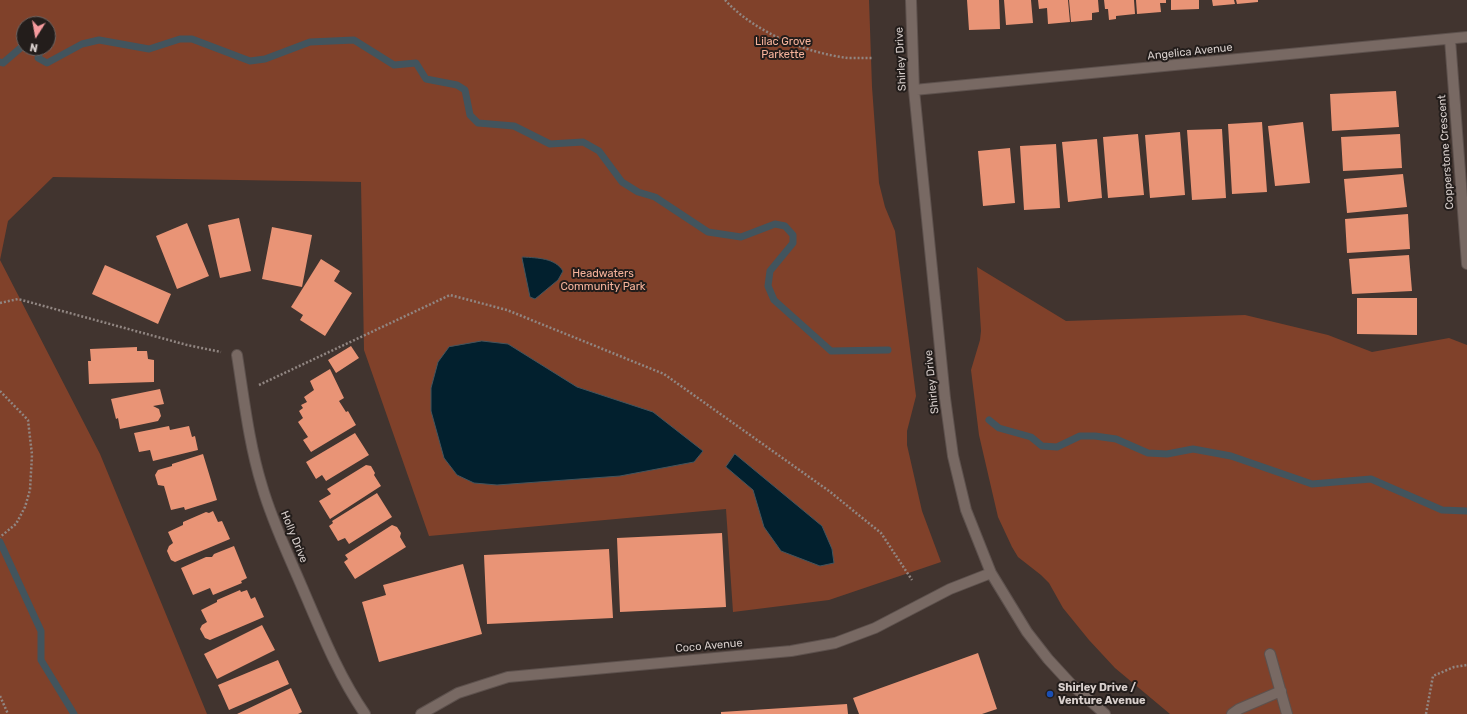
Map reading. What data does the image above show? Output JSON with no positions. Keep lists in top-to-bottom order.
{
  "streets": {
    "street": [
      "Angelica Avenue",
      "Shirley Drive",
      "Copperstone Crescent",
      "Holly Drive",
      "Coco Avenue"
    ]
  },
  "crossings": [
    ["Angelica Avenue", "Shirley Drive"],
    ["Angelica Avenue", "Copperstone Crescent"],
    ["Shirley Drive", "Coco Avenue"]
  ],
  "parks": ["Lilac Grove Parkette", "Headwaters Community Park"],
  "places": ["Shirley Drive / Venture Avenue"],
  "north": "bottom"
}
